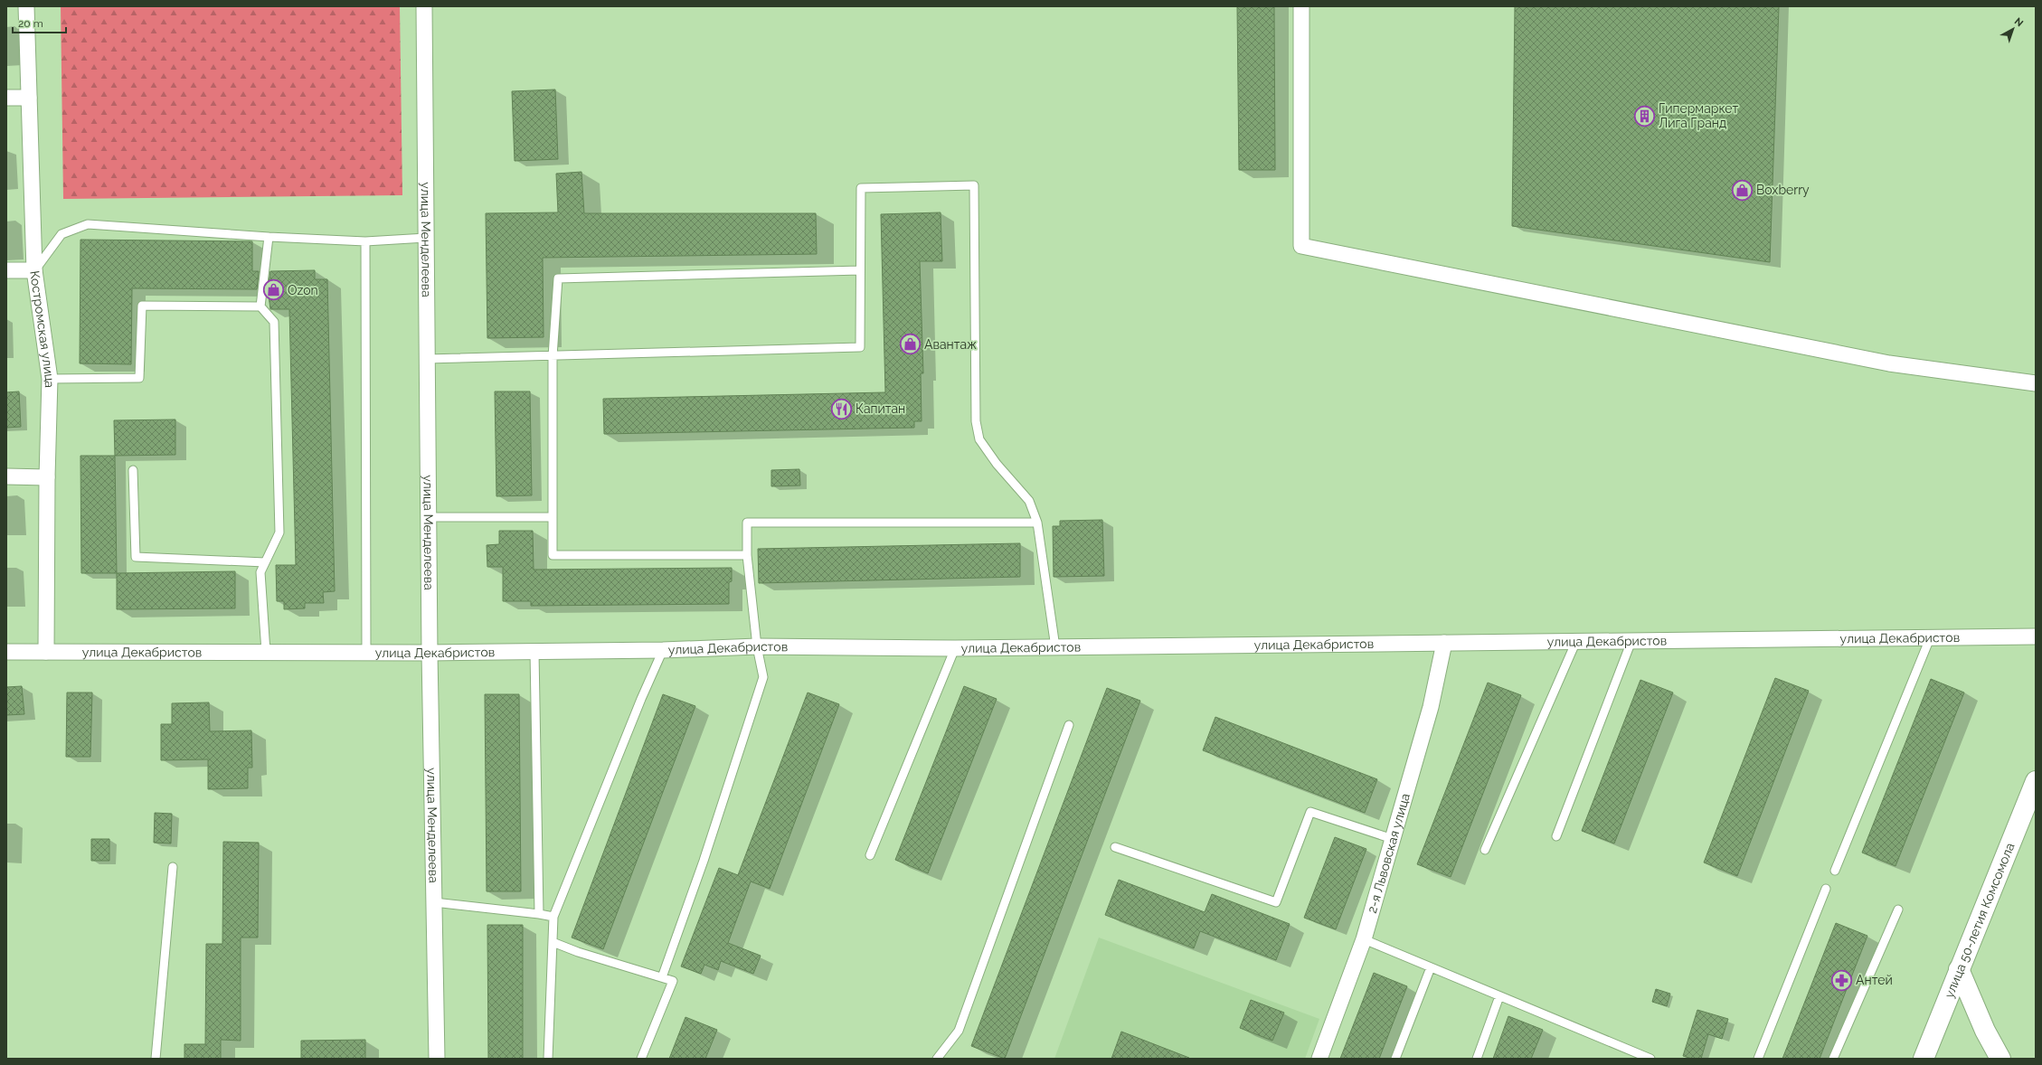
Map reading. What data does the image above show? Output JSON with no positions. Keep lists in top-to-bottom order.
{
  "streets": {
    "main road": ["улица 50-летия Комсомола"],
    "street": [
      "улица Менделеева",
      "Костромская улица",
      "улица Декабристов",
      "2-я Львовская улица"
    ]
  },
  "crossings": [
    ["улица Менделеева", "улица Декабристов"],
    ["Костромская улица", "улица Декабристов"],
    ["улица Декабристов", "2-я Львовская улица"]
  ],
  "places": {
    "building": ["Гипермаркет Лига Гранд"],
    "shop": ["Boxberry", "Ozon", "Авантаж"],
    "restaurant": ["Капитан"],
    "pharmacy": ["Антей"]
  },
  "scale_bar": "20 m",
  "north": "top right"
}
